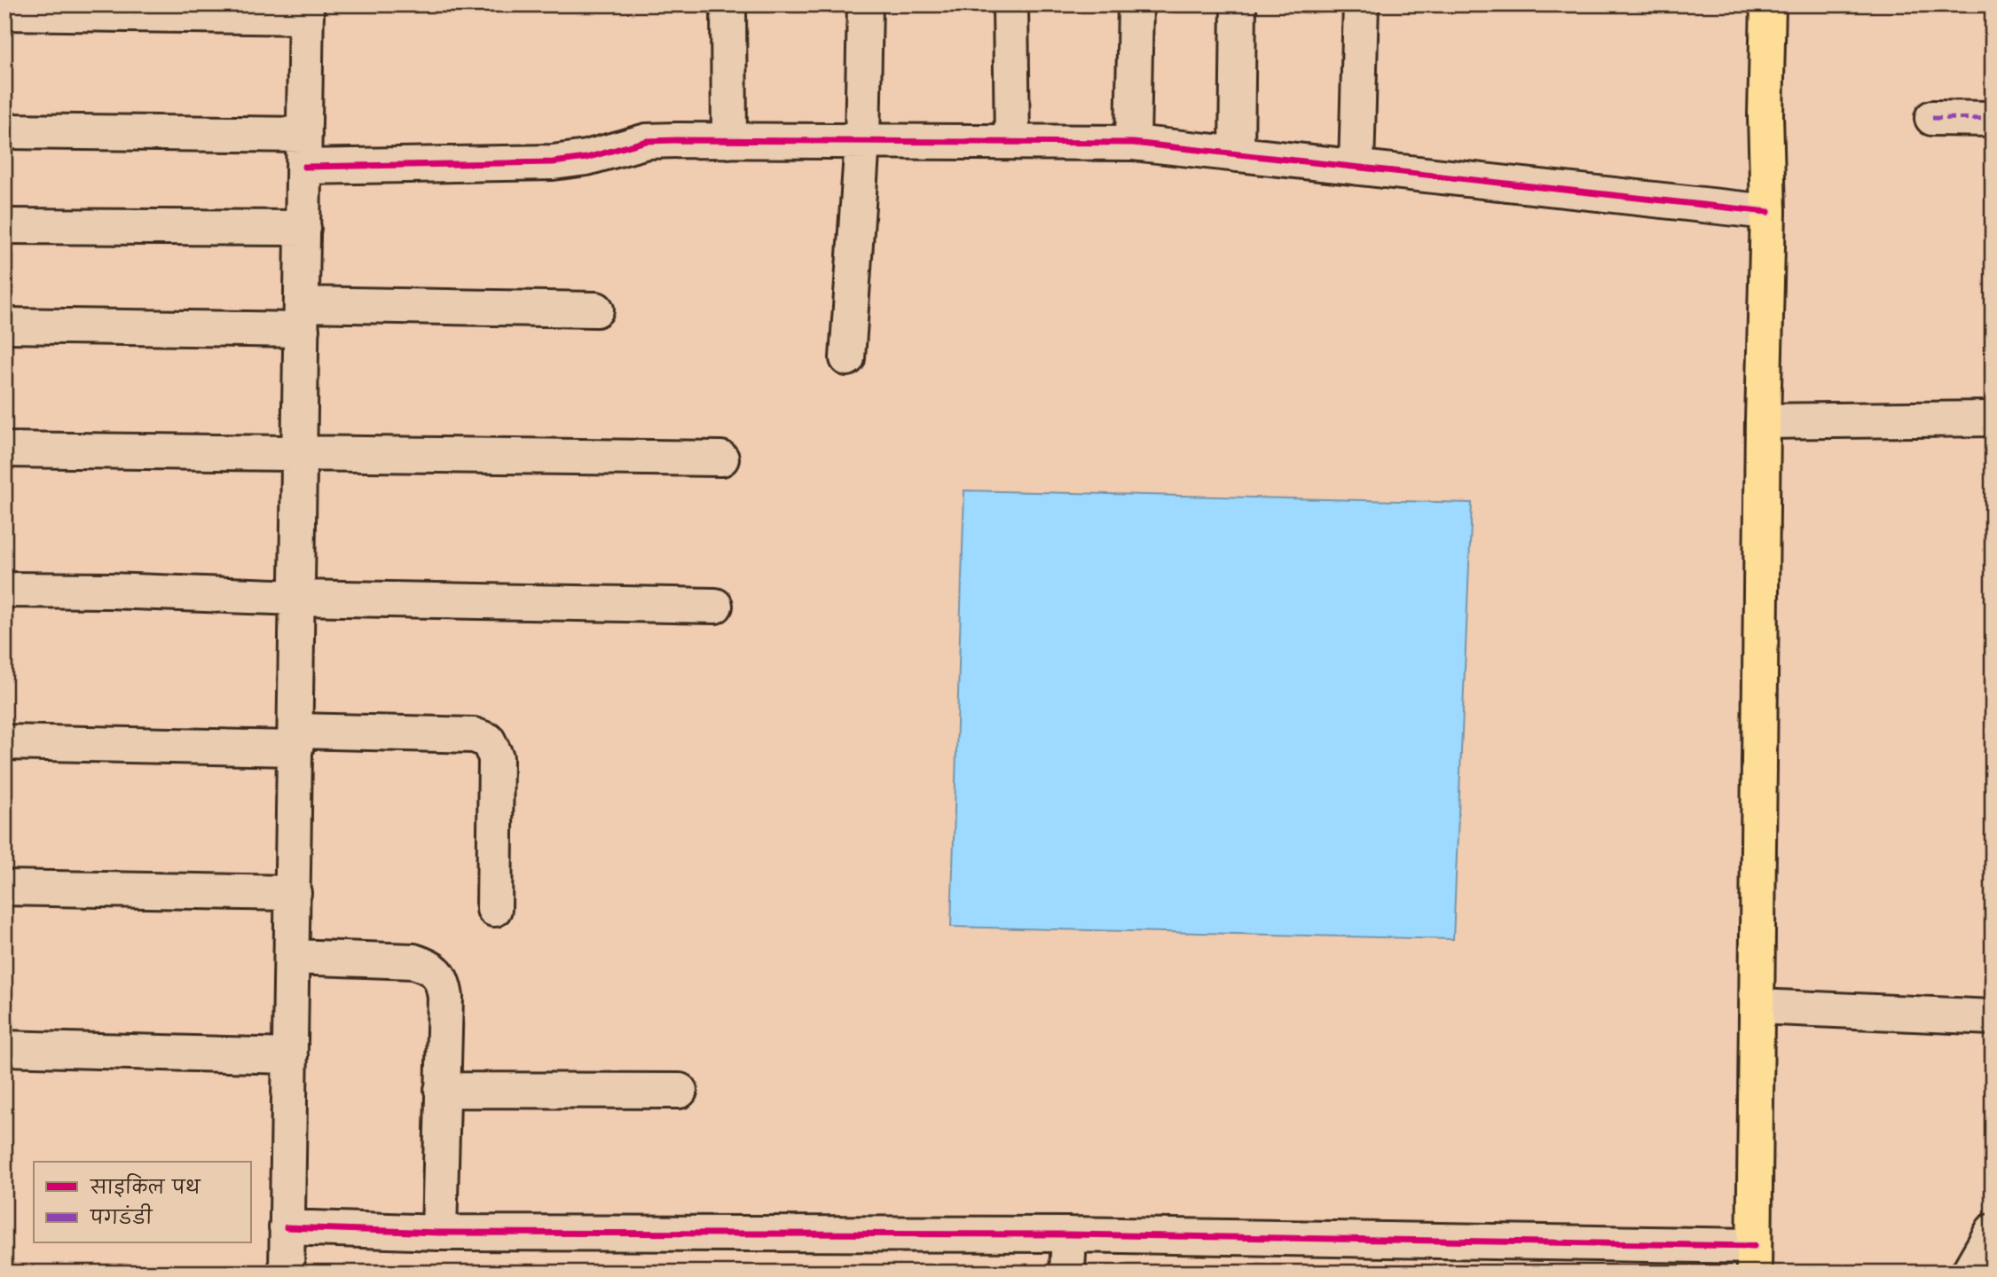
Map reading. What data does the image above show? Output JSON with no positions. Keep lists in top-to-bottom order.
{
  "legend": ["साइकिल पथ", "पगडंडी"]
}
